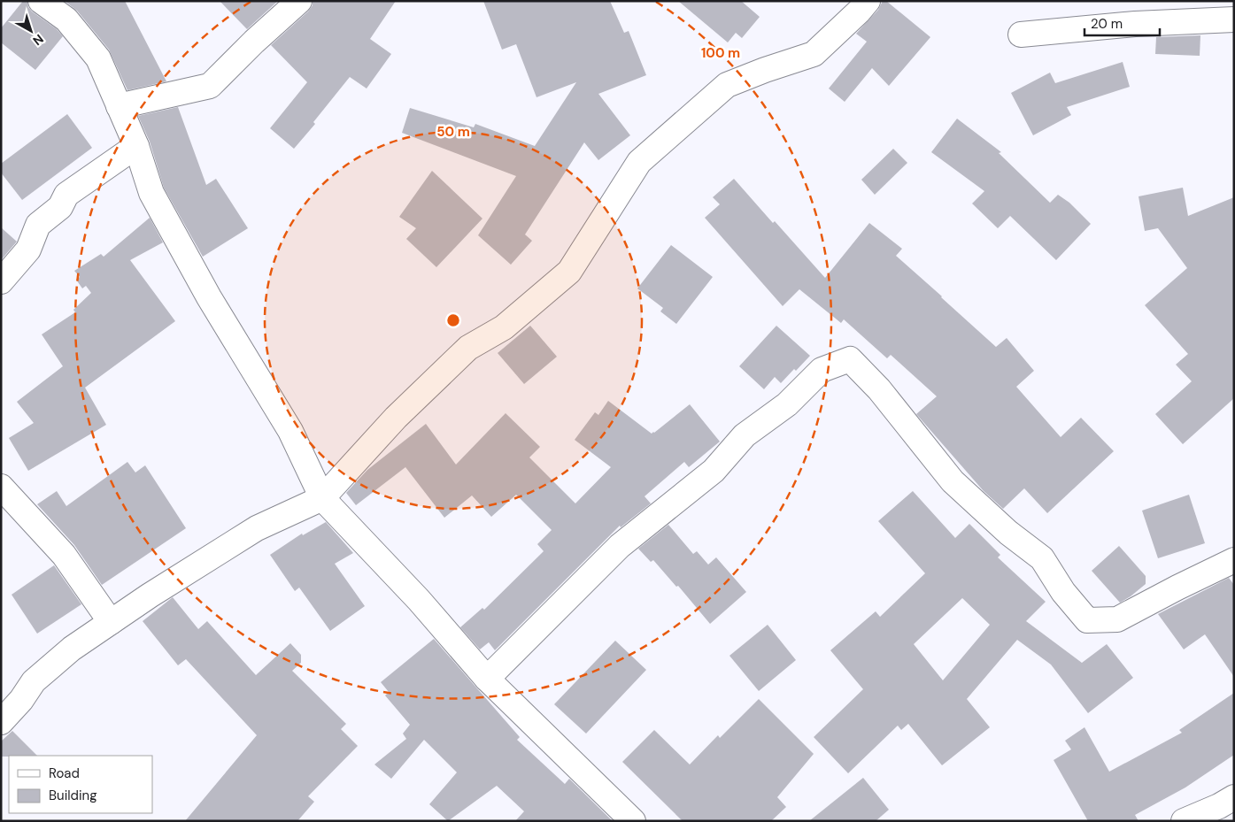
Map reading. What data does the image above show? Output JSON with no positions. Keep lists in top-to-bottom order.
{
  "legend": ["Road", "Building"],
  "scale_bar": "20 m",
  "north": "bottom right",
  "rings": ["100 m", "50 m"]
}
